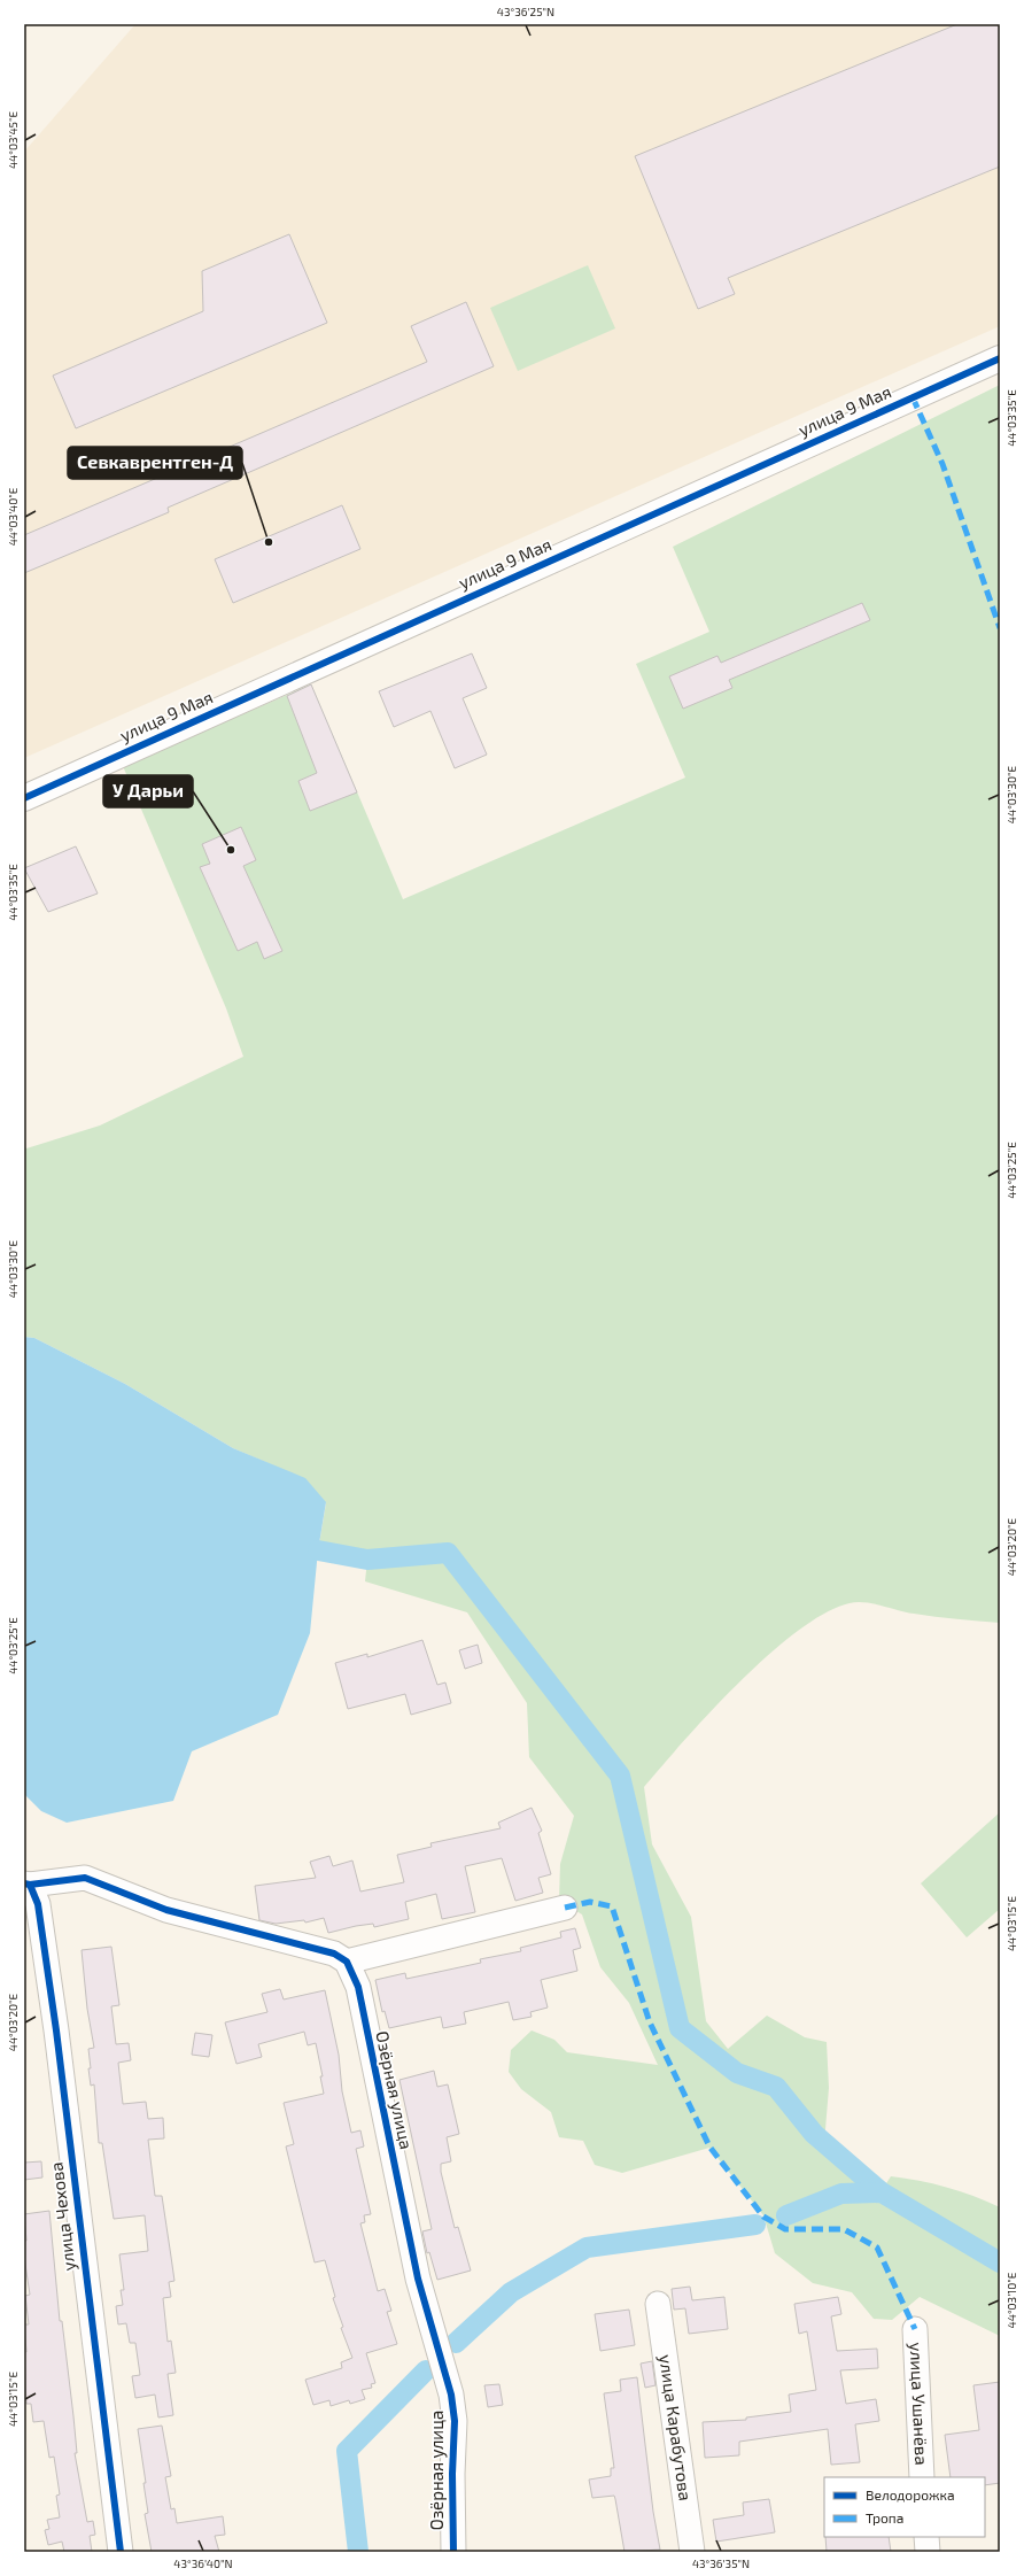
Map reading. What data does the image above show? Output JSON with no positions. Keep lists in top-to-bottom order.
{
  "streets": {
    "street": [
      "улица 9 Мая",
      "Озёрная улица",
      "улица Чехова",
      "улица Ушанёва",
      "улица Карабутова"
    ]
  },
  "places": ["Севкаврентген-Д", "У Дарьи"],
  "legend": ["Велодорожка", "Тропа"],
  "coordinates": [
    "43°36'25\"N",
    "44°03'45\"E",
    "44°03'35\"E",
    "44°03'40\"E",
    "44°03'30\"E",
    "44°03'25\"E",
    "44°03'20\"E",
    "44°03'15\"E",
    "44°03'10\"E",
    "43°36'40\"N",
    "43°36'35\"N"
  ]
}
